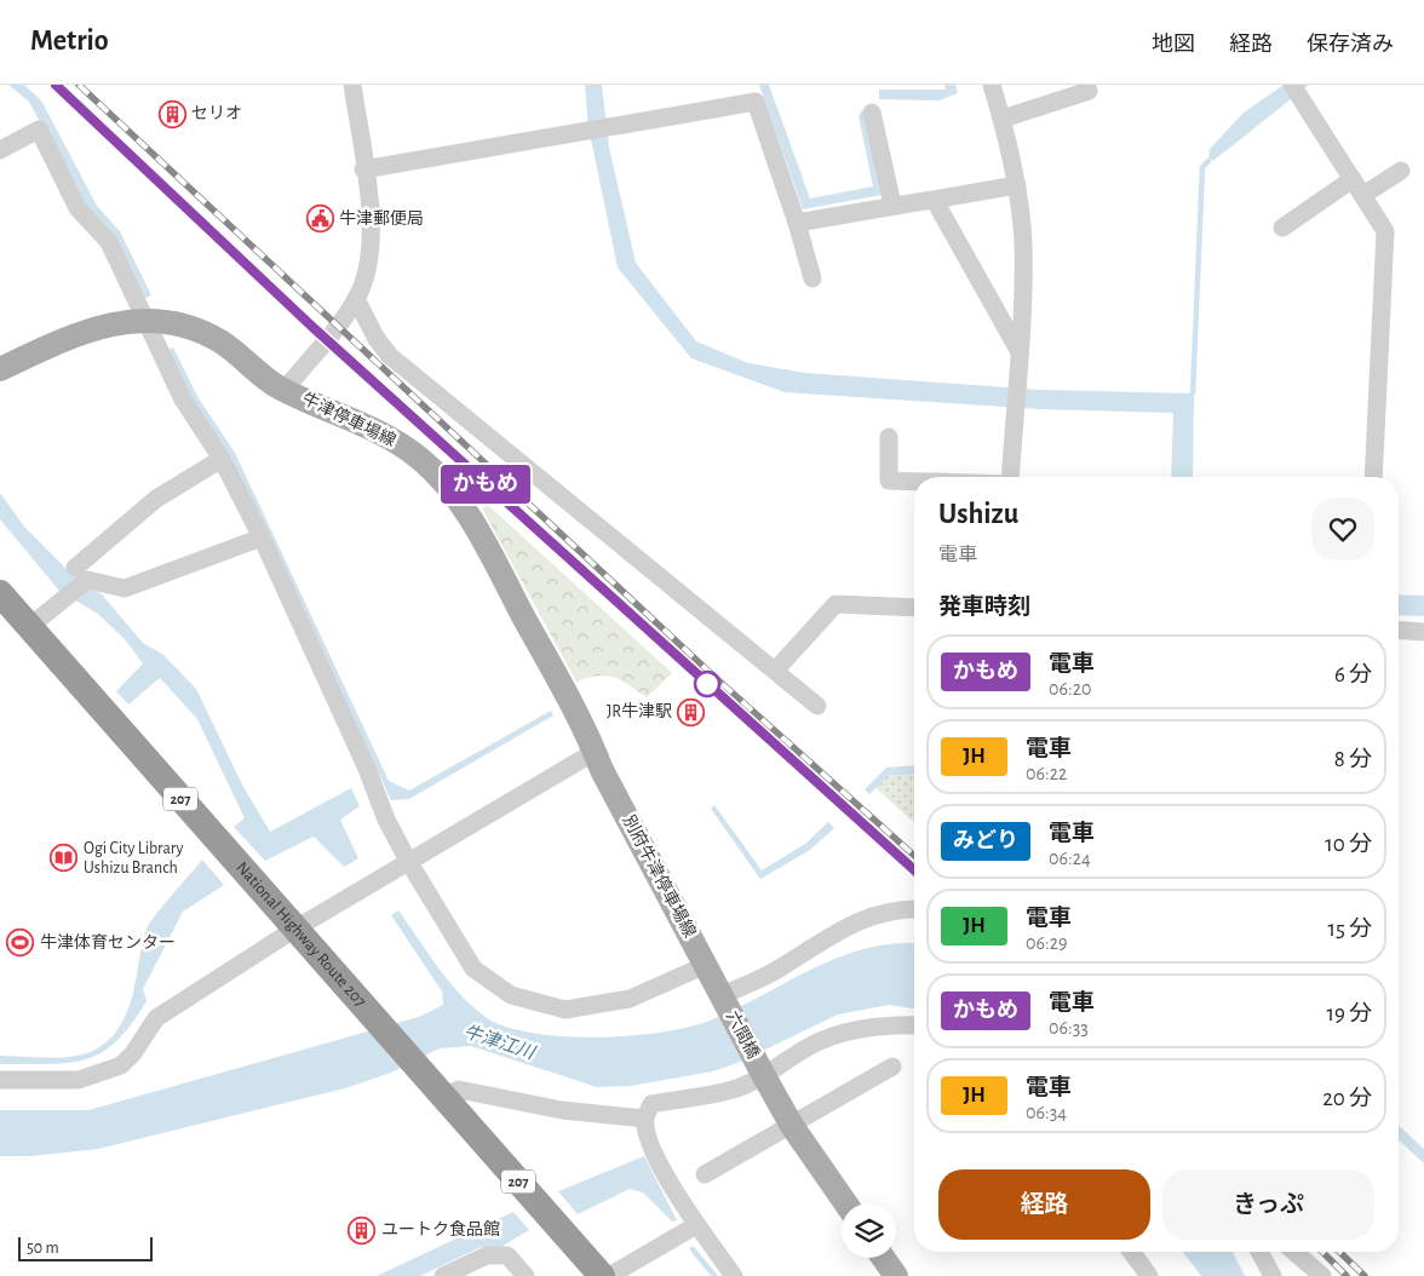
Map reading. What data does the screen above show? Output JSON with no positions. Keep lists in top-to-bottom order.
{
  "streets": {
    "highway": ["207", "National Highway Route 207"],
    "main road": ["牛津停車場線", "別府牛津停車場線", "六間橋"]
  },
  "crossings": [
    ["牛津停車場線", "別府牛津停車場線"],
    ["別府牛津停車場線", "六間橋"]
  ],
  "water": ["牛津江川"],
  "places": {
    "building": ["セリオ", "JR牛津駅", "ユートク食品館"],
    "public building": ["牛津郵便局"],
    "library": ["Ogi City Library Ushizu Branch"],
    "sports": ["牛津体育センター"]
  },
  "scale_bar": "50 m",
  "page": {
    "header": "Metrio",
    "nav": ["地図", "経路", "保存済み"],
    "on_map": "かもめ",
    "heading": [
      ["Ushizu", "電車"],
      "発車時刻"
    ],
    "list": [
      {
        "mark": "かもめ",
        "name": "電車",
        "note": "06:20",
        "value": "6 分"
      },
      {
        "mark": "JH",
        "name": "電車",
        "note": "06:22",
        "value": "8 分"
      },
      {
        "mark": "みどり",
        "name": "電車",
        "note": "06:24",
        "value": "10 分"
      },
      {
        "mark": "JH",
        "name": "電車",
        "note": "06:29",
        "value": "15 分"
      },
      {
        "mark": "かもめ",
        "name": "電車",
        "note": "06:33",
        "value": "19 分"
      },
      {
        "mark": "JH",
        "name": "電車",
        "note": "06:34",
        "value": "20 分"
      }
    ],
    "buttons": ["経路", "きっぷ"],
    "scale": "50 m"
  }
}
